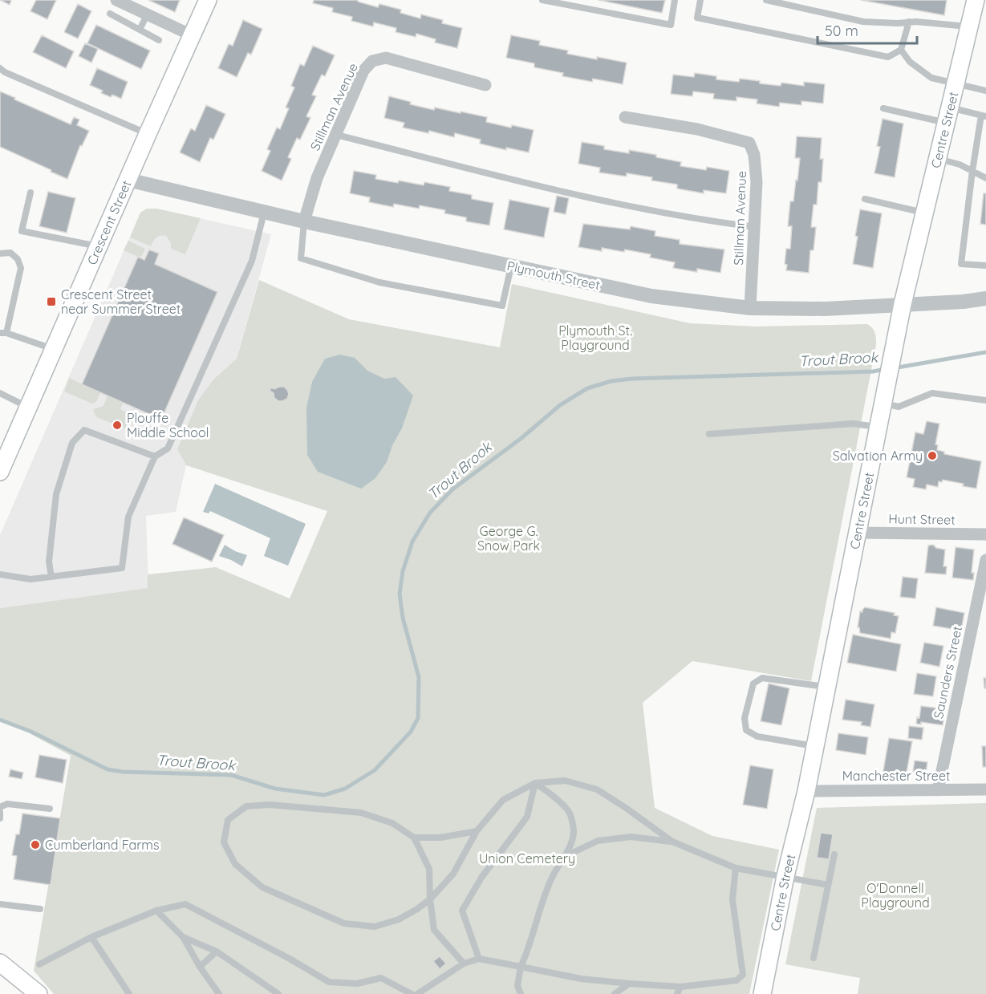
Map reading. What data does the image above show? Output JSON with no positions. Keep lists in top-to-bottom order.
{
  "streets": {
    "main road": ["Centre Street", "Crescent Street"],
    "street": [
      "Stillman Avenue",
      "Plymouth Street",
      "Hunt Street",
      "Saunders Street",
      "Manchester Street"
    ]
  },
  "crossings": [
    ["Stillman Avenue", "Plymouth Street"],
    ["Centre Street", "Plymouth Street"],
    ["Centre Street", "Hunt Street"],
    ["Centre Street", "Manchester Street"],
    ["Crescent Street", "Plymouth Street"],
    ["Saunders Street", "Manchester Street"]
  ],
  "water": ["Trout Brook"],
  "parks": [
    "Plymouth St. Playground",
    "George G. Snow Park",
    "Union Cemetery",
    "O'Donnell Playground"
  ],
  "places": {
    "transit": ["Crescent Street near Summer Street"],
    "other": ["Plouffe Middle School", "Salvation Army", "Cumberland Farms"]
  },
  "scale_bar": "50 m"
}
